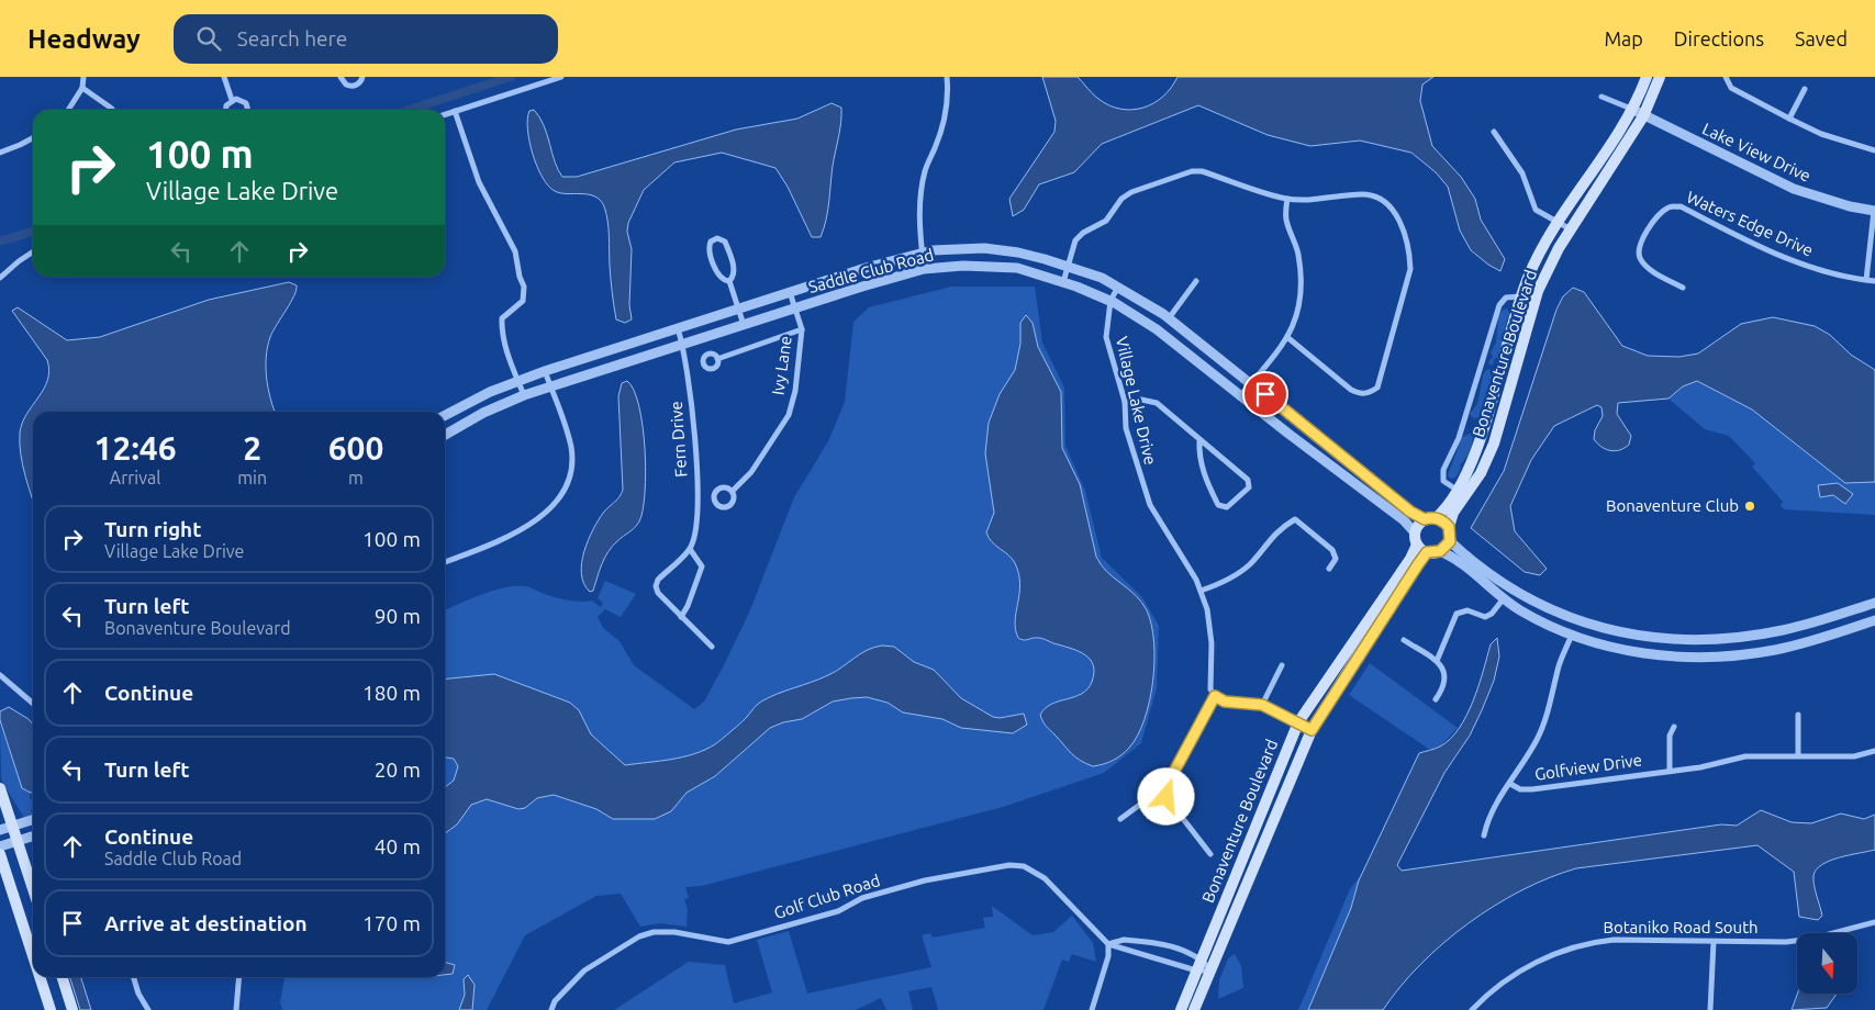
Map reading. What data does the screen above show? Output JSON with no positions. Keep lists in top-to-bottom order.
{
  "streets": {
    "main road": ["Bonaventure Boulevard"],
    "street": [
      "Lake View Drive",
      "Waters Edge Drive",
      "Saddle Club Road",
      "Ivy Lane",
      "Village Lake Drive",
      "Fern Drive",
      "Golfview Drive",
      "Golf Club Road",
      "Botaniko Road South"
    ]
  },
  "crossings": [
    ["Lake View Drive", "Bonaventure Boulevard"],
    ["Saddle Club Road", "Bonaventure Boulevard"],
    ["Saddle Club Road", "Ivy Lane"],
    ["Saddle Club Road", "Village Lake Drive"],
    ["Saddle Club Road", "Fern Drive"]
  ],
  "places": ["Bonaventure Club"],
  "north": "bottom",
  "page": {
    "header": "Headway",
    "search": "Search here",
    "nav": ["Map", "Directions", "Saved"],
    "turn": ["100 m", "Village Lake Drive"],
    "eta": [
      "12:46",
      "Arrival",
      "2",
      "min",
      "600",
      "m"
    ],
    "list": [
      {
        "name": "Turn right",
        "note": "Village Lake Drive",
        "value": "100 m"
      },
      {
        "name": "Turn left",
        "note": "Bonaventure Boulevard",
        "value": "90 m"
      },
      {
        "name": "Continue",
        "value": "180 m"
      },
      {
        "name": "Turn left",
        "value": "20 m"
      },
      {
        "name": "Continue",
        "note": "Saddle Club Road",
        "value": "40 m"
      },
      {
        "name": "Arrive at destination",
        "value": "170 m"
      }
    ]
  }
}
